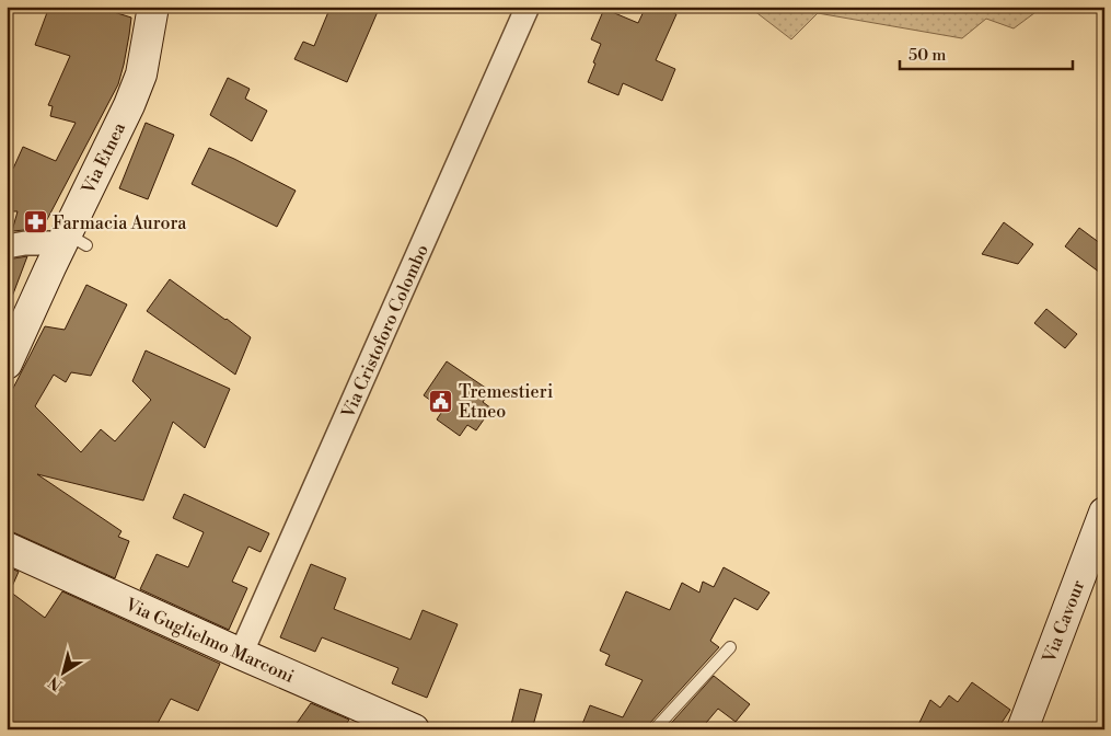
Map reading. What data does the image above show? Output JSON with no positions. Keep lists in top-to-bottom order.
{
  "streets": {
    "main road": ["Via Etnea", "Via Cavour", "Via Guglielmo Marconi"],
    "street": ["Via Cristoforo Colombo"]
  },
  "crossings": [
    ["Via Cristoforo Colombo", "Via Guglielmo Marconi"]
  ],
  "places": {
    "pharmacy": ["Farmacia Aurora"],
    "public building": ["Tremestieri Etneo"]
  },
  "scale_bar": "50 m",
  "north": "bottom left"
}
